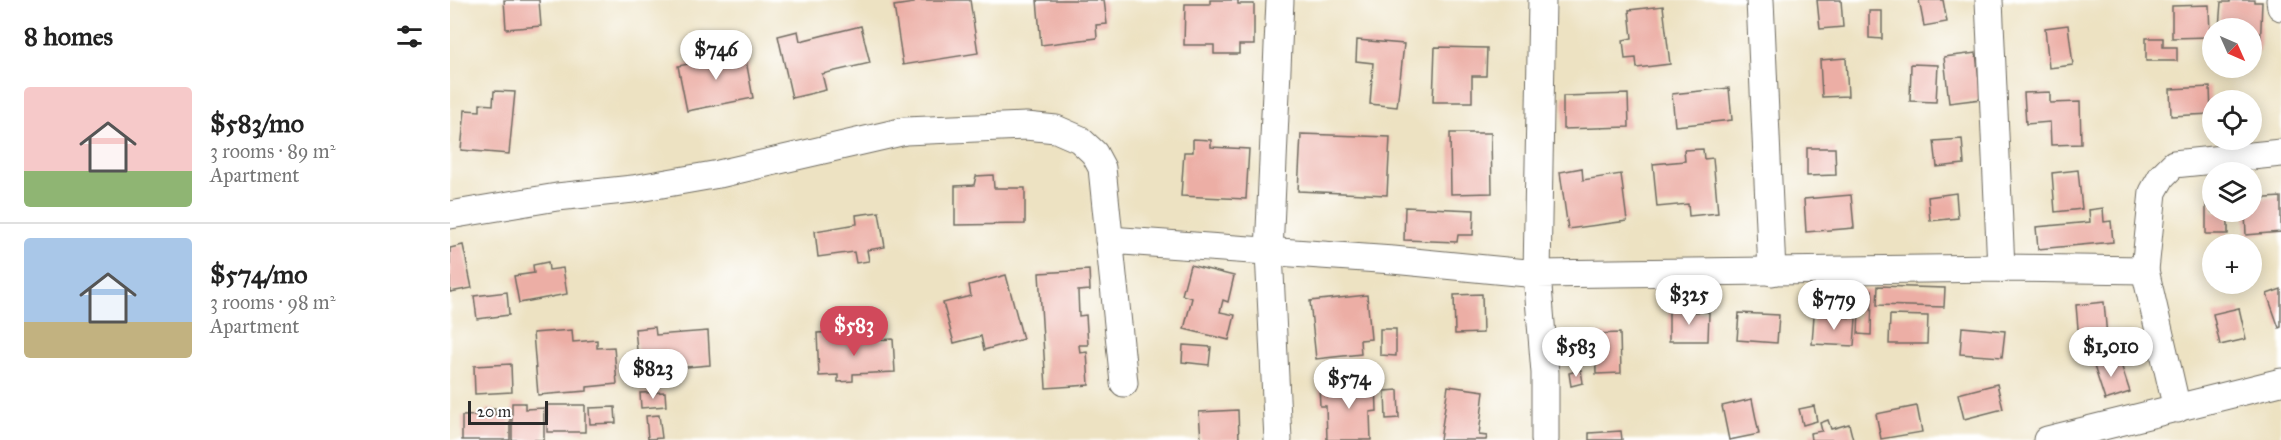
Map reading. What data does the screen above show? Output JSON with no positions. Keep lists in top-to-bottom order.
{
  "scale_bar": "20 m",
  "north": "bottom right",
  "page": {
    "heading": "8 homes",
    "map_buttons": "+",
    "price": [
      "$746",
      "$325",
      "$779",
      "$583",
      "$583",
      "$1,010",
      "$823",
      "$574"
    ],
    "list": [
      {
        "name": "$583/mo",
        "note": "3 rooms · 89 m² · Apartment"
      },
      {
        "name": "$574/mo",
        "note": "3 rooms · 98 m² · Apartment"
      }
    ],
    "scale": "20 m"
  }
}
